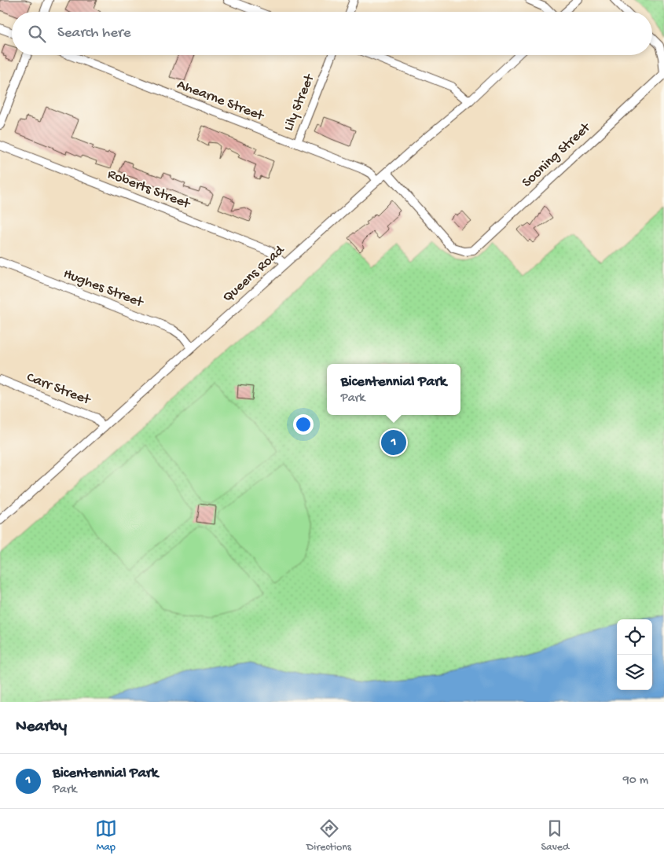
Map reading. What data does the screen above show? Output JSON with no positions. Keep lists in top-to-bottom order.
{
  "streets": {
    "street": [
      "Ahearne Street",
      "Lily Street",
      "Sooning Street",
      "Roberts Street",
      "Queens Road",
      "Hughes Street",
      "Carr Street"
    ]
  },
  "crossings": [
    ["Ahearne Street", "Lily Street"],
    ["Ahearne Street", "Queens Road"],
    ["Sooning Street", "Queens Road"],
    ["Roberts Street", "Queens Road"],
    ["Queens Road", "Hughes Street"],
    ["Queens Road", "Carr Street"]
  ],
  "page": {
    "search": "Search here",
    "popup": ["Bicentennial Park", "Park"],
    "pins": "1",
    "heading": "Nearby",
    "list": [
      {
        "mark": "1",
        "name": "Bicentennial Park",
        "note": "Park",
        "value": "90 m"
      }
    ],
    "nav": ["Map", "Directions", "Saved"]
  }
}
